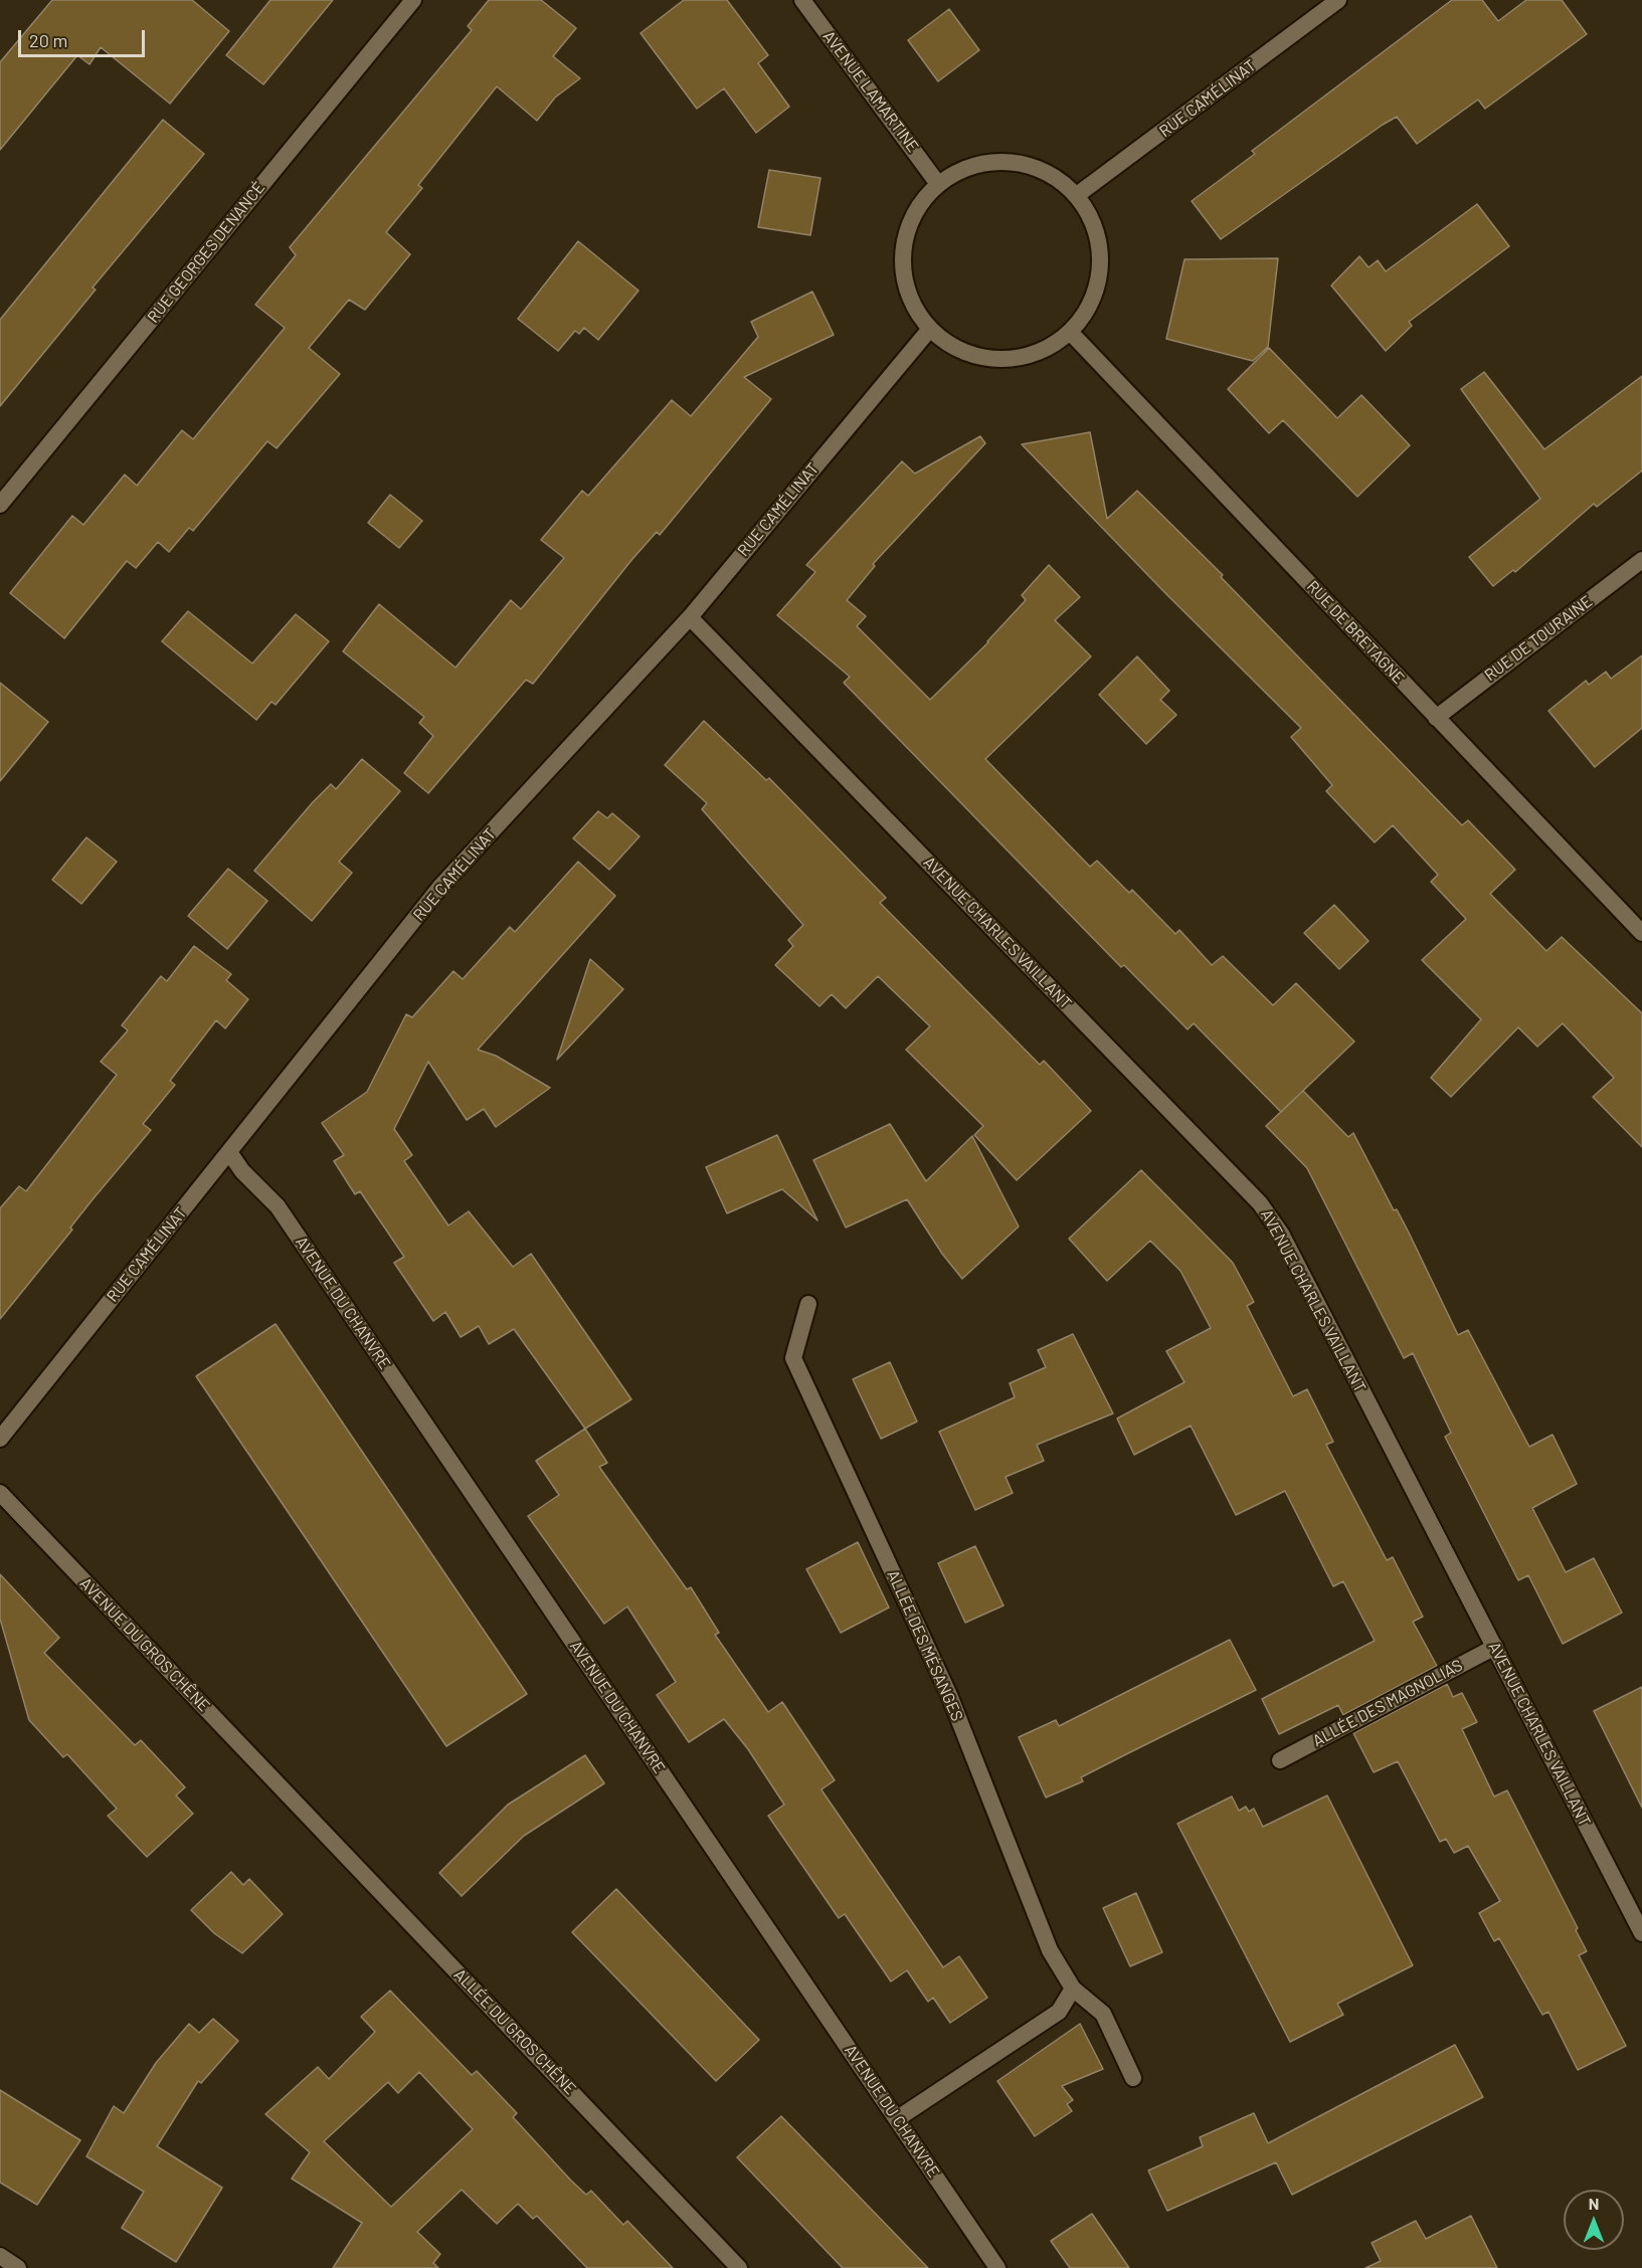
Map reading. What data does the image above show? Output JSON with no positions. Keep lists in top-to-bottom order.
{
  "streets": {
    "street": [
      "AVENUE LAMARTINE",
      "RUE CAMÉLINAT",
      "RUE GEORGES DENANCÉ",
      "RUE DE BRETAGNE",
      "RUE DE TOURAINE",
      "AVENUE CHARLES VAILLANT",
      "AVENUE DU CHANVRE",
      "AVENUE DU GROS CHÊNE",
      "ALLÉE DES MÉSANGES",
      "ALLÉE DES MAGNOLIAS",
      "ALLÉE DU GROS CHÊNE"
    ]
  },
  "crossings": [
    ["AVENUE LAMARTINE", "RUE CAMÉLINAT"],
    ["AVENUE LAMARTINE", "RUE DE BRETAGNE"],
    ["RUE CAMÉLINAT", "RUE DE BRETAGNE"],
    ["RUE CAMÉLINAT", "AVENUE CHARLES VAILLANT"],
    ["RUE CAMÉLINAT", "AVENUE DU CHANVRE"],
    ["RUE DE BRETAGNE", "RUE DE TOURAINE"],
    ["AVENUE CHARLES VAILLANT", "ALLÉE DES MAGNOLIAS"],
    ["AVENUE DU GROS CHÊNE", "ALLÉE DU GROS CHÊNE"]
  ],
  "scale_bar": "20 m",
  "north": "top"
}
